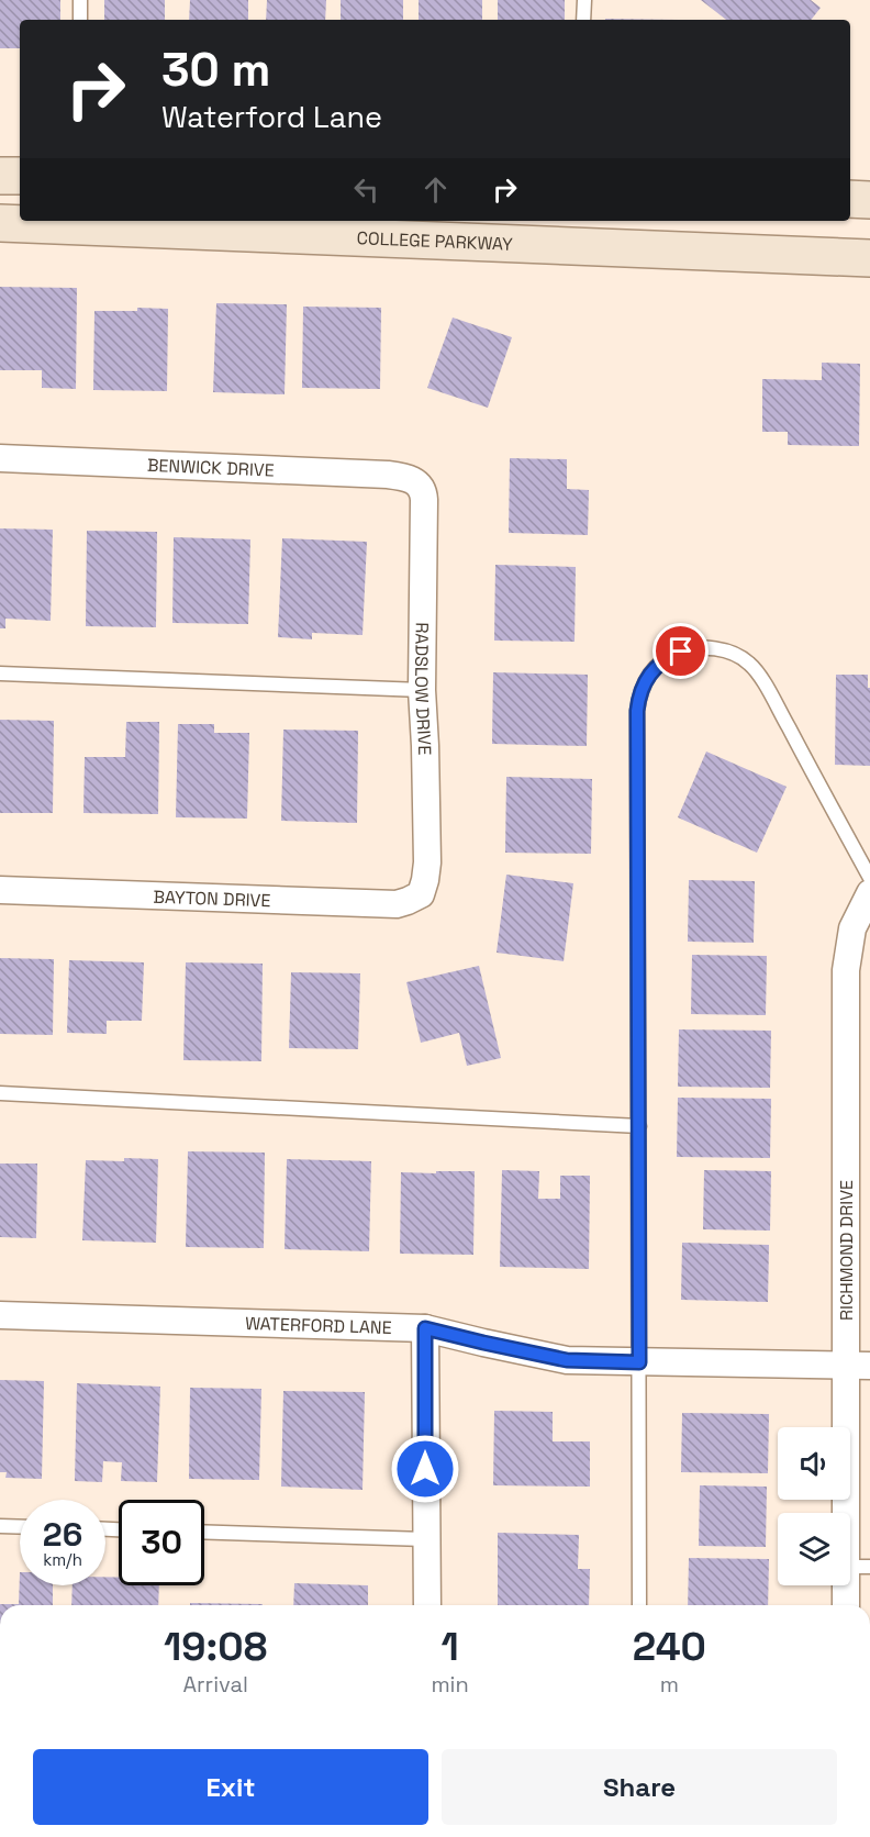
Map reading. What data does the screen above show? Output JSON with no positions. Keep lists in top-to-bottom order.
{
  "streets": {
    "main road": ["COLLEGE PARKWAY"],
    "street": [
      "BENWICK DRIVE",
      "RADSLOW DRIVE",
      "BAYTON DRIVE",
      "RICHMOND DRIVE",
      "WATERFORD LANE"
    ]
  },
  "crossings": [
    ["BENWICK DRIVE", "RADSLOW DRIVE"],
    ["RADSLOW DRIVE", "BAYTON DRIVE"],
    ["RICHMOND DRIVE", "WATERFORD LANE"]
  ],
  "page": {
    "turn": ["30 m", "Waterford Lane"],
    "speed": "26 km/h",
    "limit": "30",
    "eta": [
      "19:08",
      "Arrival",
      "1",
      "min",
      "240",
      "m"
    ],
    "buttons": ["Exit", "Share"]
  }
}
